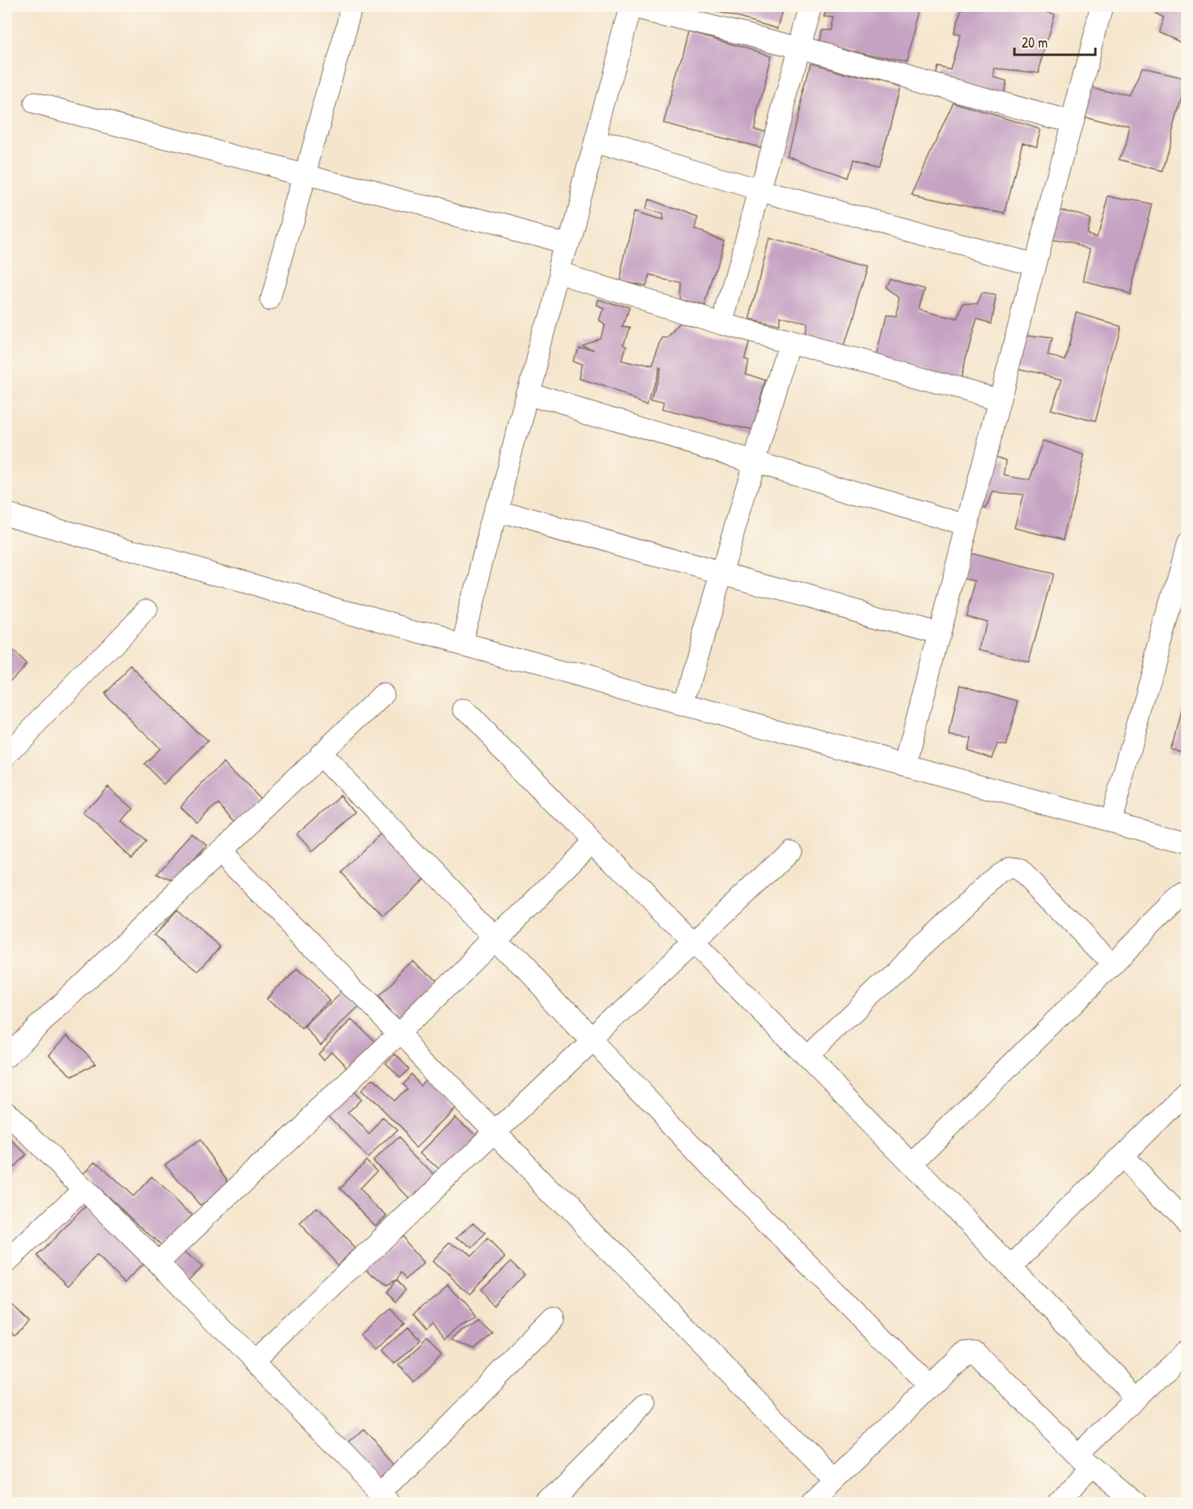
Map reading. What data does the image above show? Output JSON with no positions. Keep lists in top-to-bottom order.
{
  "scale_bar": "20 m"
}
